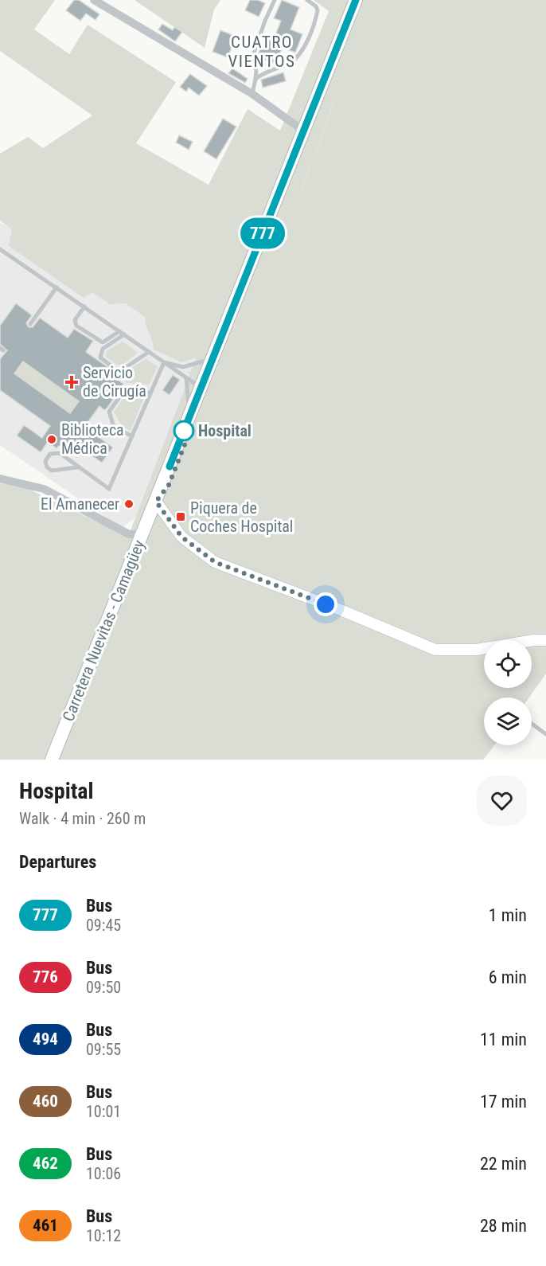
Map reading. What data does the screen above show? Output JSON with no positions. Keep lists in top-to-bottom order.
{
  "streets": {
    "highway": ["Carretera Nuevitas - Camagüey"]
  },
  "districts": ["CUATRO VIENTOS"],
  "places": {
    "health": ["Servicio de Cirugía"],
    "other": ["Hospital", "Biblioteca Médica", "El Amanecer"],
    "transit": ["Piquera de Coches Hospital"]
  },
  "lines": ["bus line 777"],
  "page": {
    "on_map": "777",
    "heading": [
      ["Hospital", "Walk · 4 min · 260 m"],
      "Departures"
    ],
    "list": [
      {
        "mark": "777",
        "name": "Bus",
        "note": "09:45",
        "value": "1 min"
      },
      {
        "mark": "776",
        "name": "Bus",
        "note": "09:50",
        "value": "6 min"
      },
      {
        "mark": "494",
        "name": "Bus",
        "note": "09:55",
        "value": "11 min"
      },
      {
        "mark": "460",
        "name": "Bus",
        "note": "10:01",
        "value": "17 min"
      },
      {
        "mark": "462",
        "name": "Bus",
        "note": "10:06",
        "value": "22 min"
      },
      {
        "mark": "461",
        "name": "Bus",
        "note": "10:12",
        "value": "28 min"
      }
    ]
  }
}
